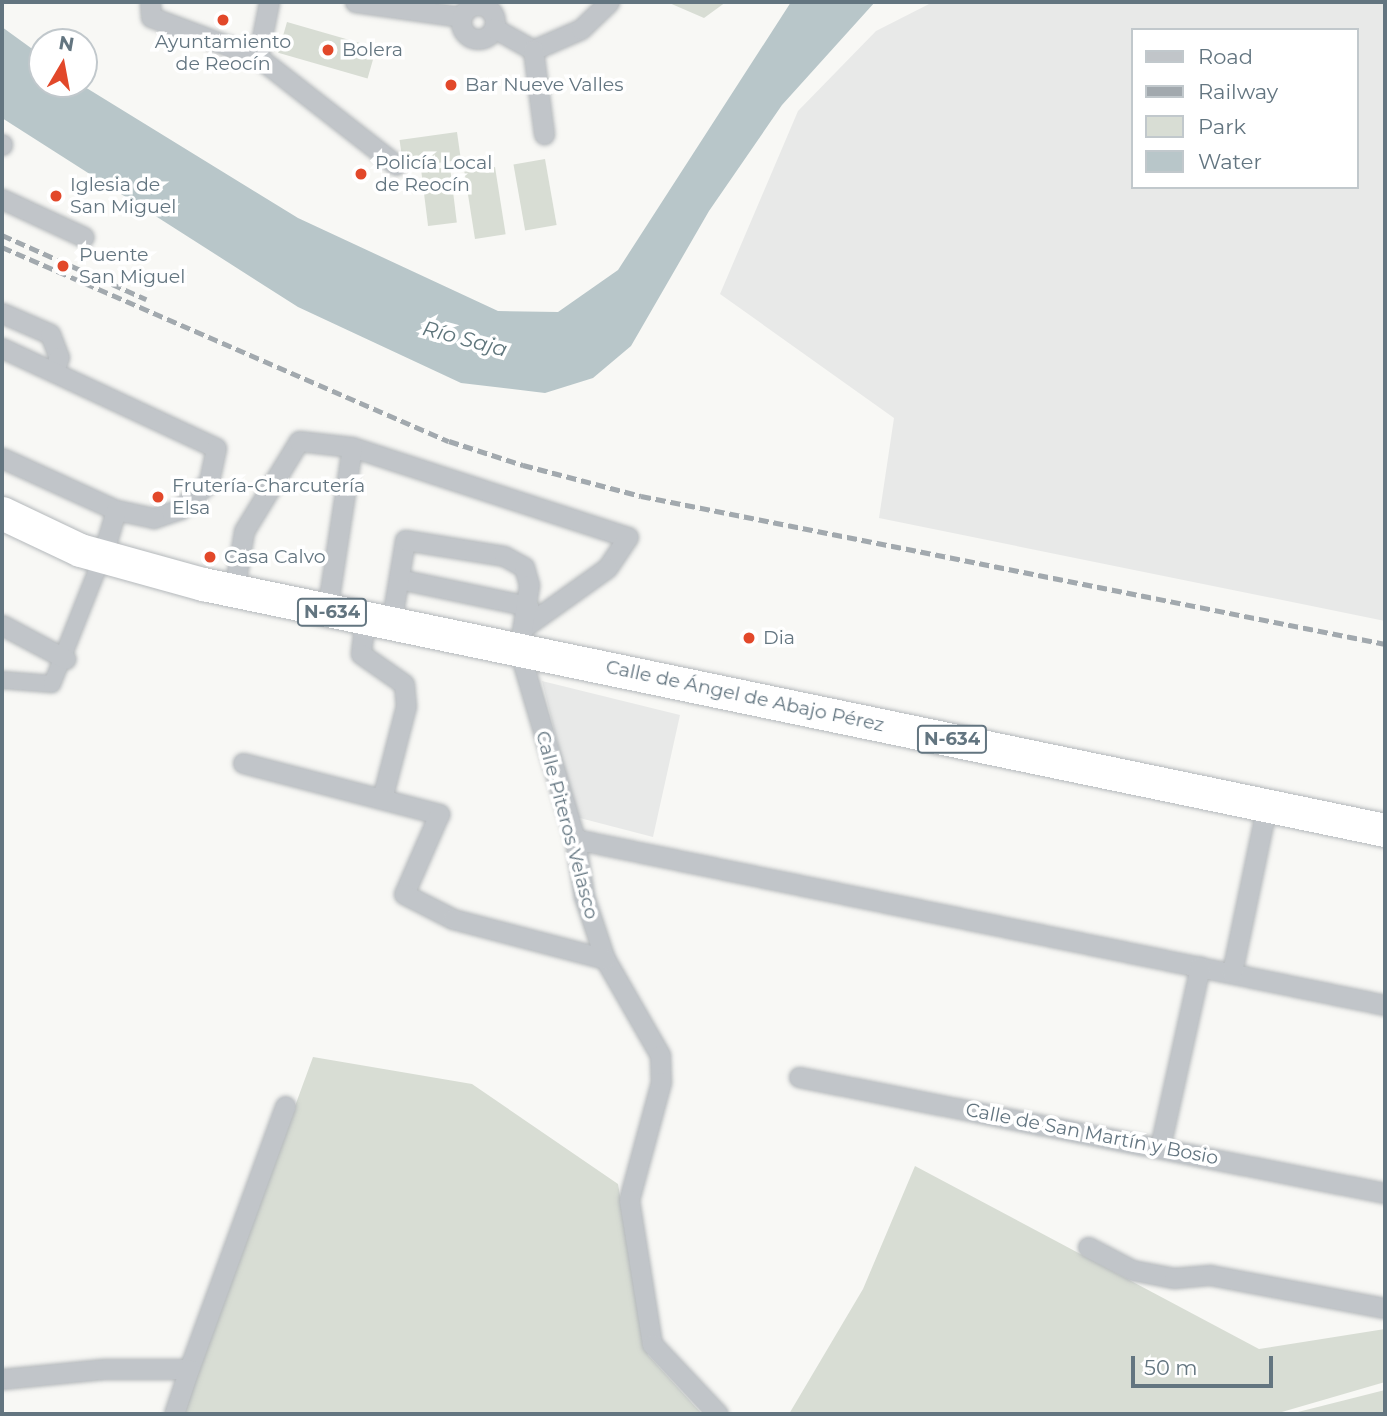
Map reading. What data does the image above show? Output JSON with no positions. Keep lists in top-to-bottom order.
{
  "streets": {
    "highway": ["N-634", "Calle de Ángel de Abajo Pérez"],
    "street": ["Calle Piteros Velasco", "Calle de San Martín y Bosio"]
  },
  "crossings": [
    ["N-634", "Calle de Ángel de Abajo Pérez"],
    ["Calle de Ángel de Abajo Pérez", "Calle Piteros Velasco"]
  ],
  "water": ["Río Saja"],
  "places": [
    "Ayuntamiento de Reocín",
    "Bolera",
    "Bar Nueve Valles",
    "Policía Local de Reocín",
    "Iglesia de San Miguel",
    "Puente San Miguel",
    "Frutería-Charcutería Elsa",
    "Casa Calvo",
    "Dia"
  ],
  "legend": [
    "Road",
    "Railway",
    "Park",
    "Water"
  ],
  "scale_bar": "50 m",
  "north": "top"
}
